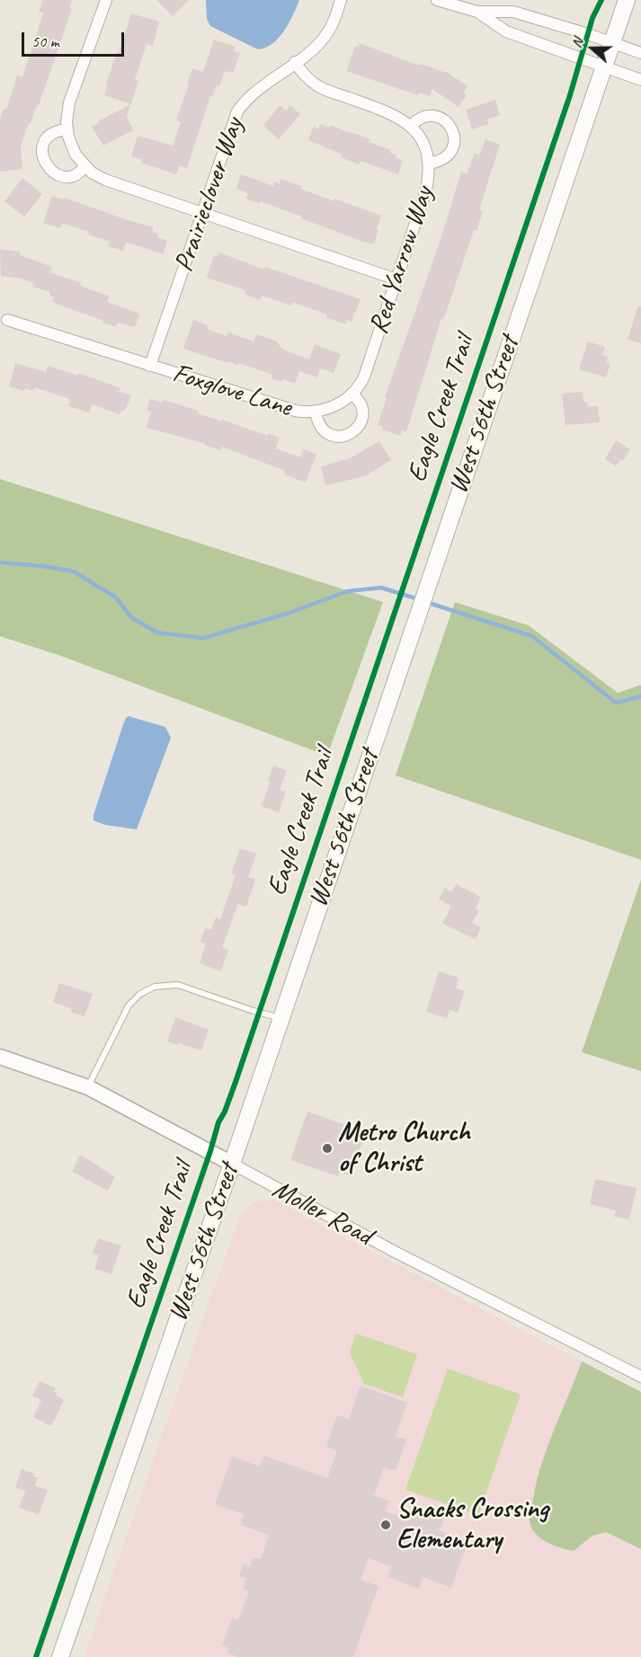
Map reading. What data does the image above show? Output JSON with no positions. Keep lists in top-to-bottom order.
{
  "streets": {
    "main road": ["West 56th Street"],
    "street": [
      "Prairieclover Way",
      "Red Yarrow Way",
      "Foxglove Lane",
      "Moller Road"
    ],
    "cycle path": ["Eagle Creek Trail"]
  },
  "crossings": [
    ["Prairieclover Way", "Red Yarrow Way"],
    ["Prairieclover Way", "Foxglove Lane"],
    ["Red Yarrow Way", "Foxglove Lane"],
    ["West 56th Street", "Moller Road"]
  ],
  "places": ["Metro Church of Christ", "Snacks Crossing Elementary"],
  "scale_bar": "50 m",
  "north": "left"
}
